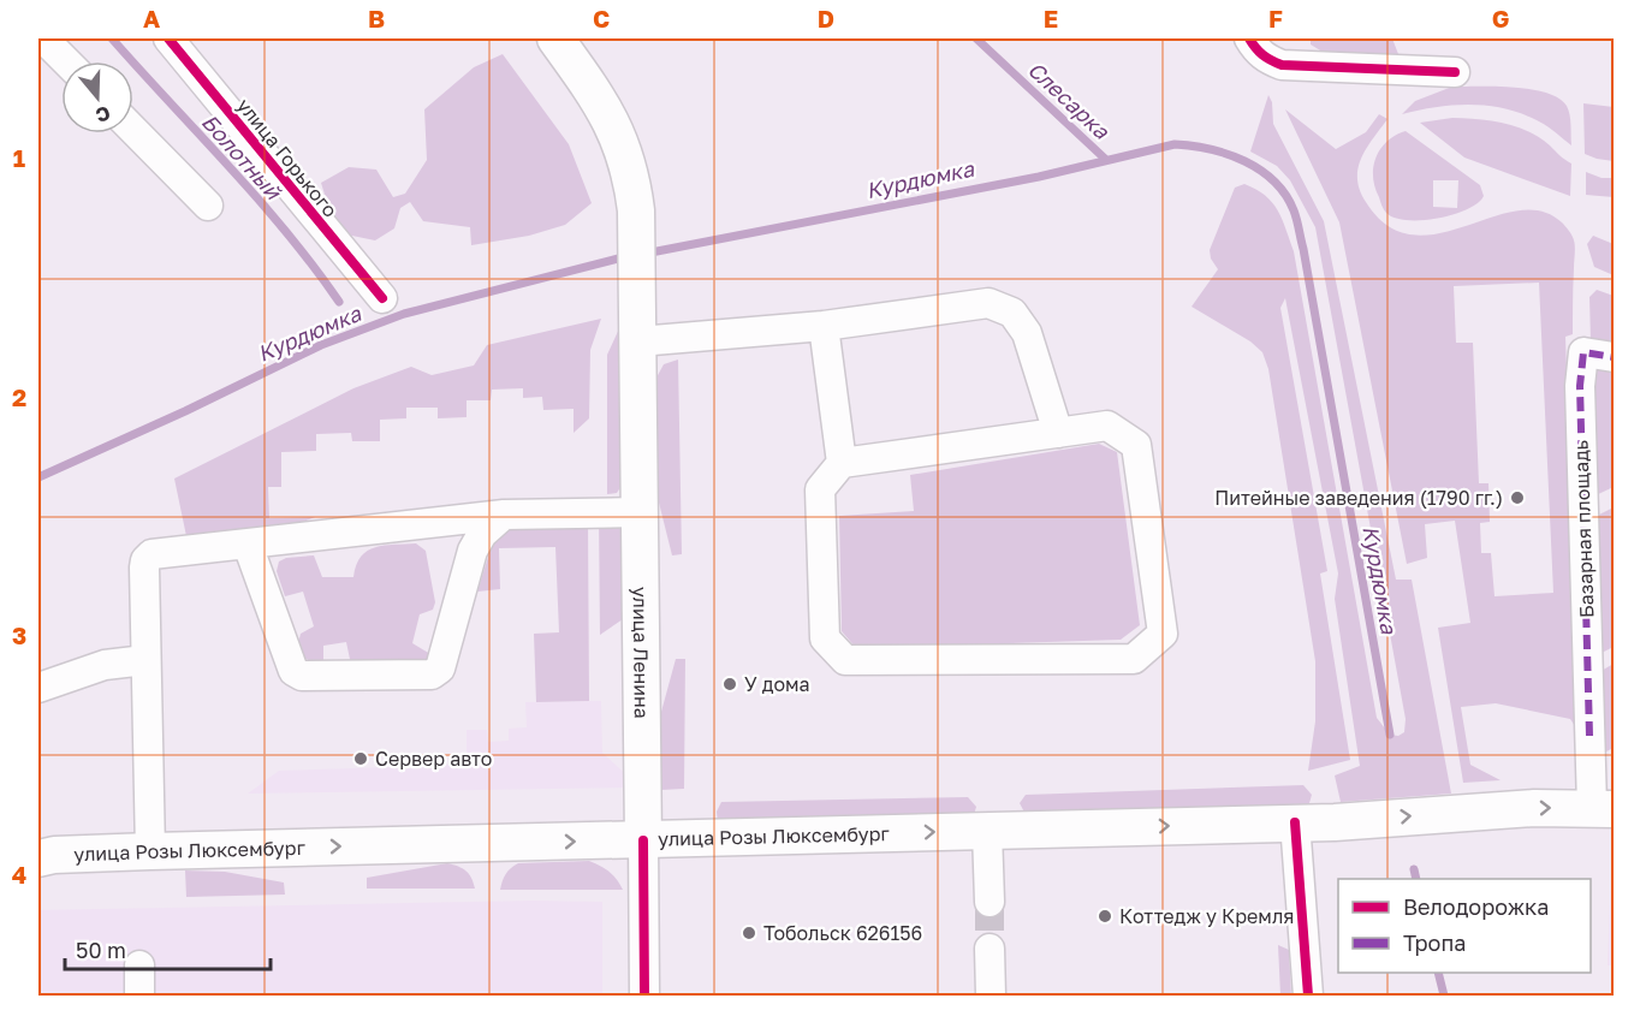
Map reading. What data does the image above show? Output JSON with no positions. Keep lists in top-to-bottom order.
{
  "streets": {
    "main road": ["улица Ленина", "улица Розы Люксембург"],
    "street": ["улица Горького", "Базарная площадь"]
  },
  "crossings": [
    ["Базарная площадь", "улица Розы Люксембург"],
    ["улица Ленина", "улица Розы Люксембург"]
  ],
  "one_way": ["улица Розы Люксембург"],
  "water": ["Слесарка", "Болотный", "Курдюмка"],
  "places": [
    "Питейные заведения (1790 гг.)",
    "У дома",
    "Сервер авто",
    "Коттедж у Кремля",
    "Тобольск 626156"
  ],
  "legend": ["Велодорожка", "Тропа"],
  "scale_bar": "50 m",
  "north": "bottom",
  "grid": {
    "columns": [
      "A",
      "B",
      "C",
      "D",
      "E",
      "F",
      "G"
    ],
    "rows": [
      "1",
      "2",
      "3",
      "4"
    ]
  }
}
